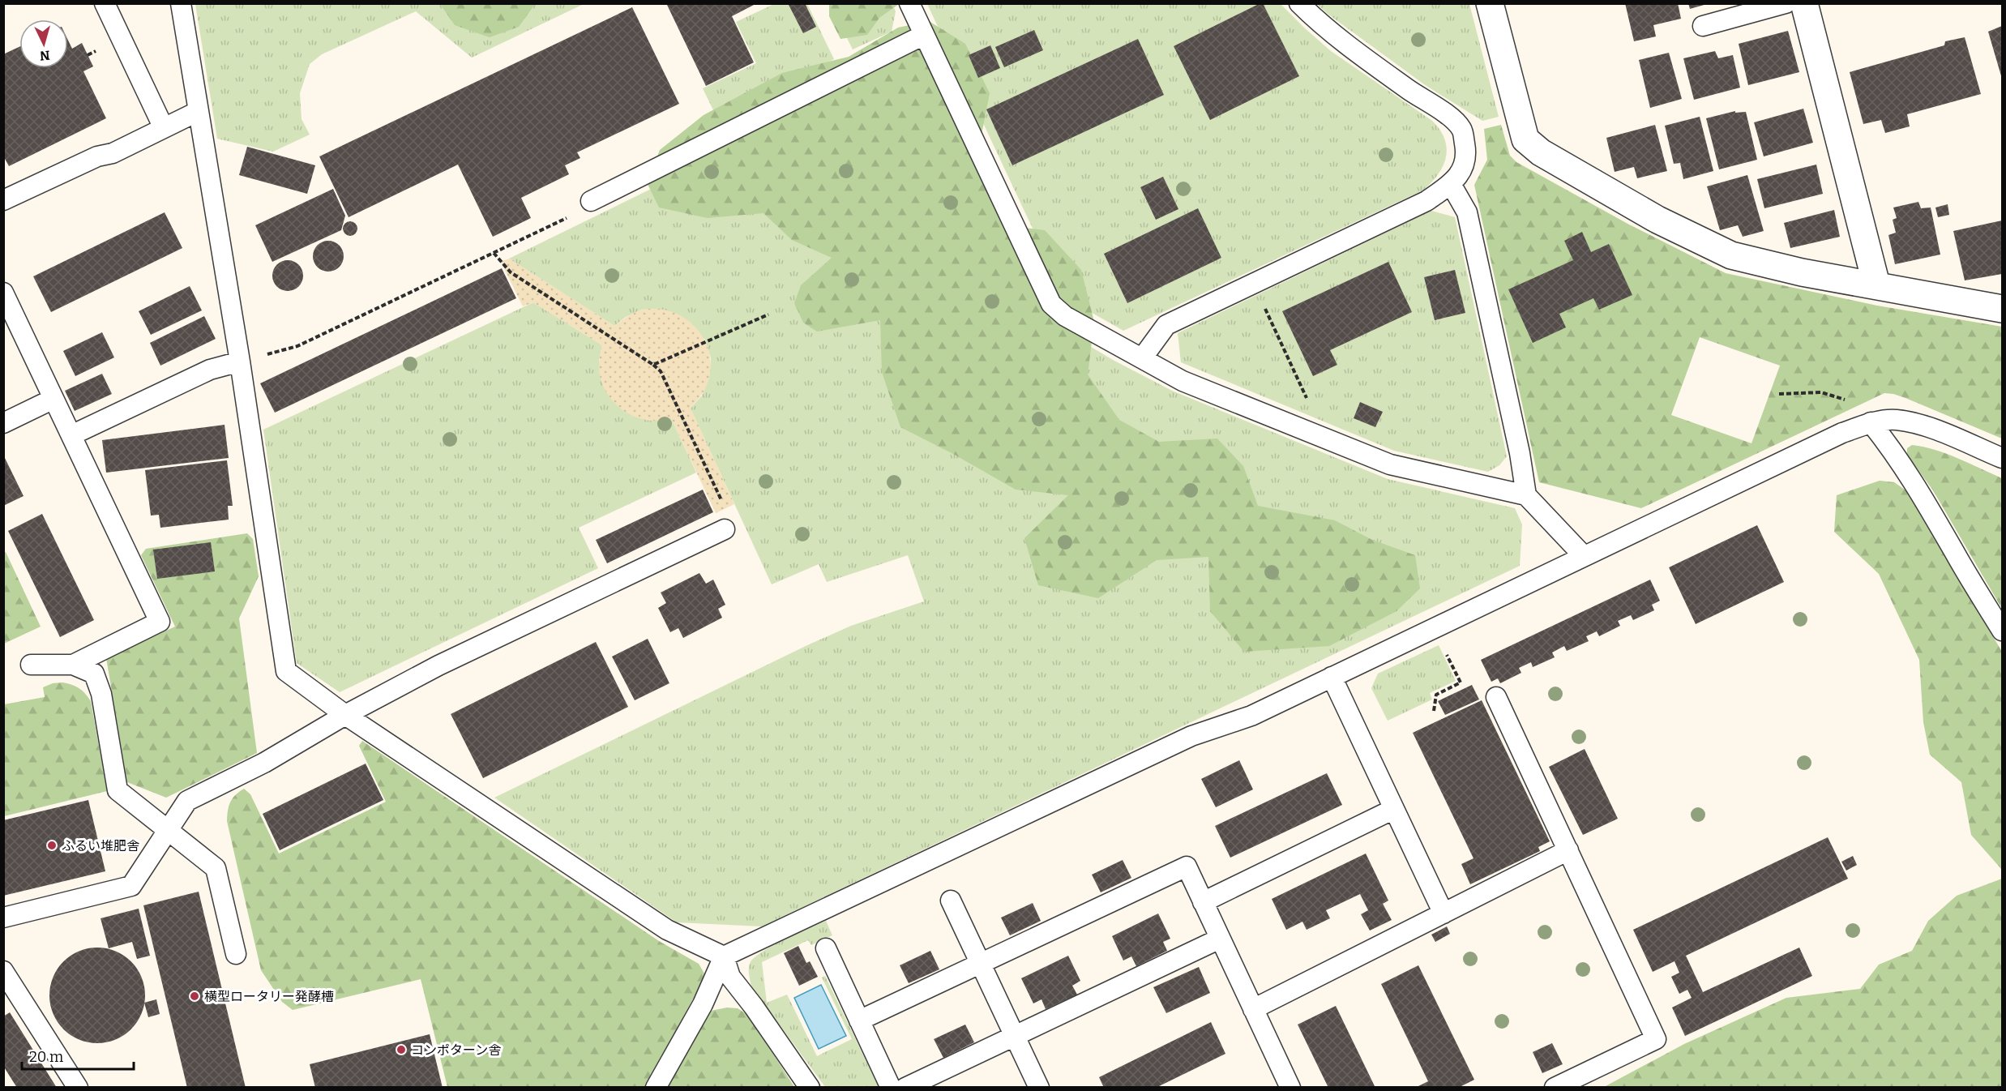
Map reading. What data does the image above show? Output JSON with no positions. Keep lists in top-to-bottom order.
{
  "places": ["ふるい堆肥舎", "横型ロータリー発酵槽", "コンポターン舎"],
  "scale_bar": "20 m",
  "north": "bottom"
}
